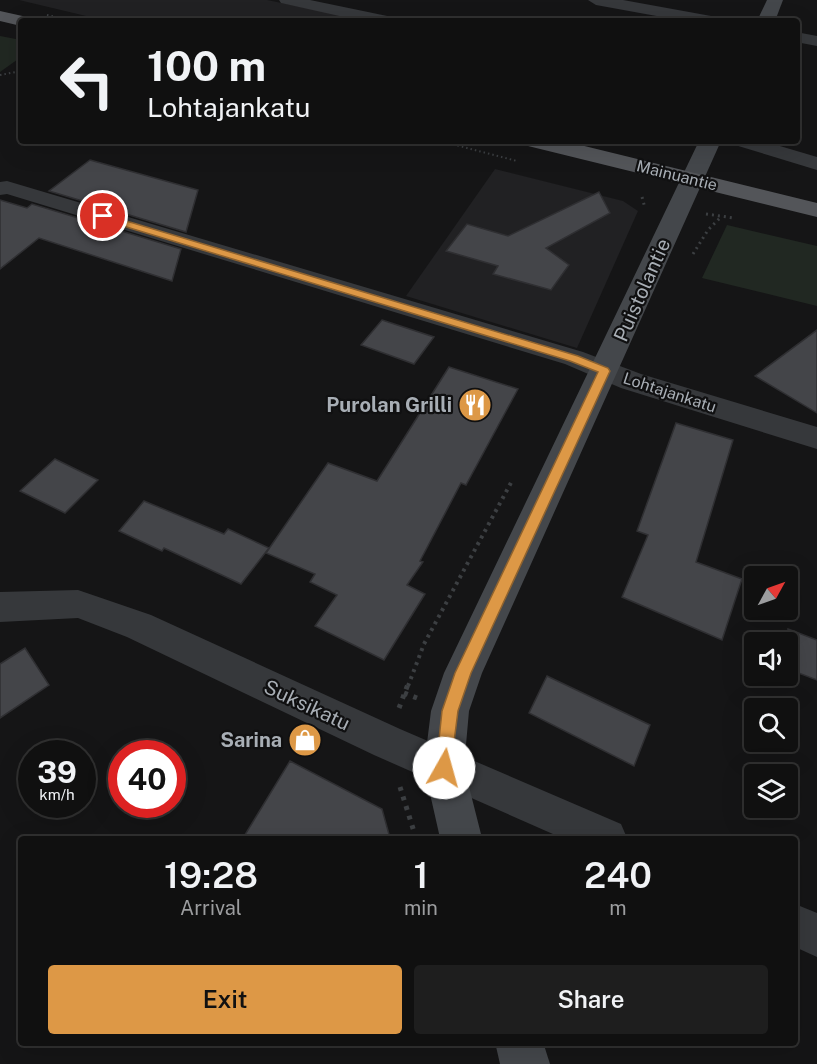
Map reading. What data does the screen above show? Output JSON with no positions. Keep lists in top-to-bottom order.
{
  "streets": {
    "main road": ["Mainuantie"],
    "street": ["Puistolantie", "Lohtajankatu", "Suksikatu"]
  },
  "crossings": [
    ["Mainuantie", "Puistolantie"],
    ["Puistolantie", "Lohtajankatu"],
    ["Puistolantie", "Suksikatu"]
  ],
  "places": {
    "restaurant": ["Purolan Grilli"],
    "shop": ["Sarina"]
  },
  "north": "top right",
  "page": {
    "turn": ["100 m", "Lohtajankatu"],
    "speed": "39 km/h",
    "limit": "40",
    "eta": [
      "19:28",
      "Arrival",
      "1",
      "min",
      "240",
      "m"
    ],
    "buttons": ["Exit", "Share"]
  }
}
